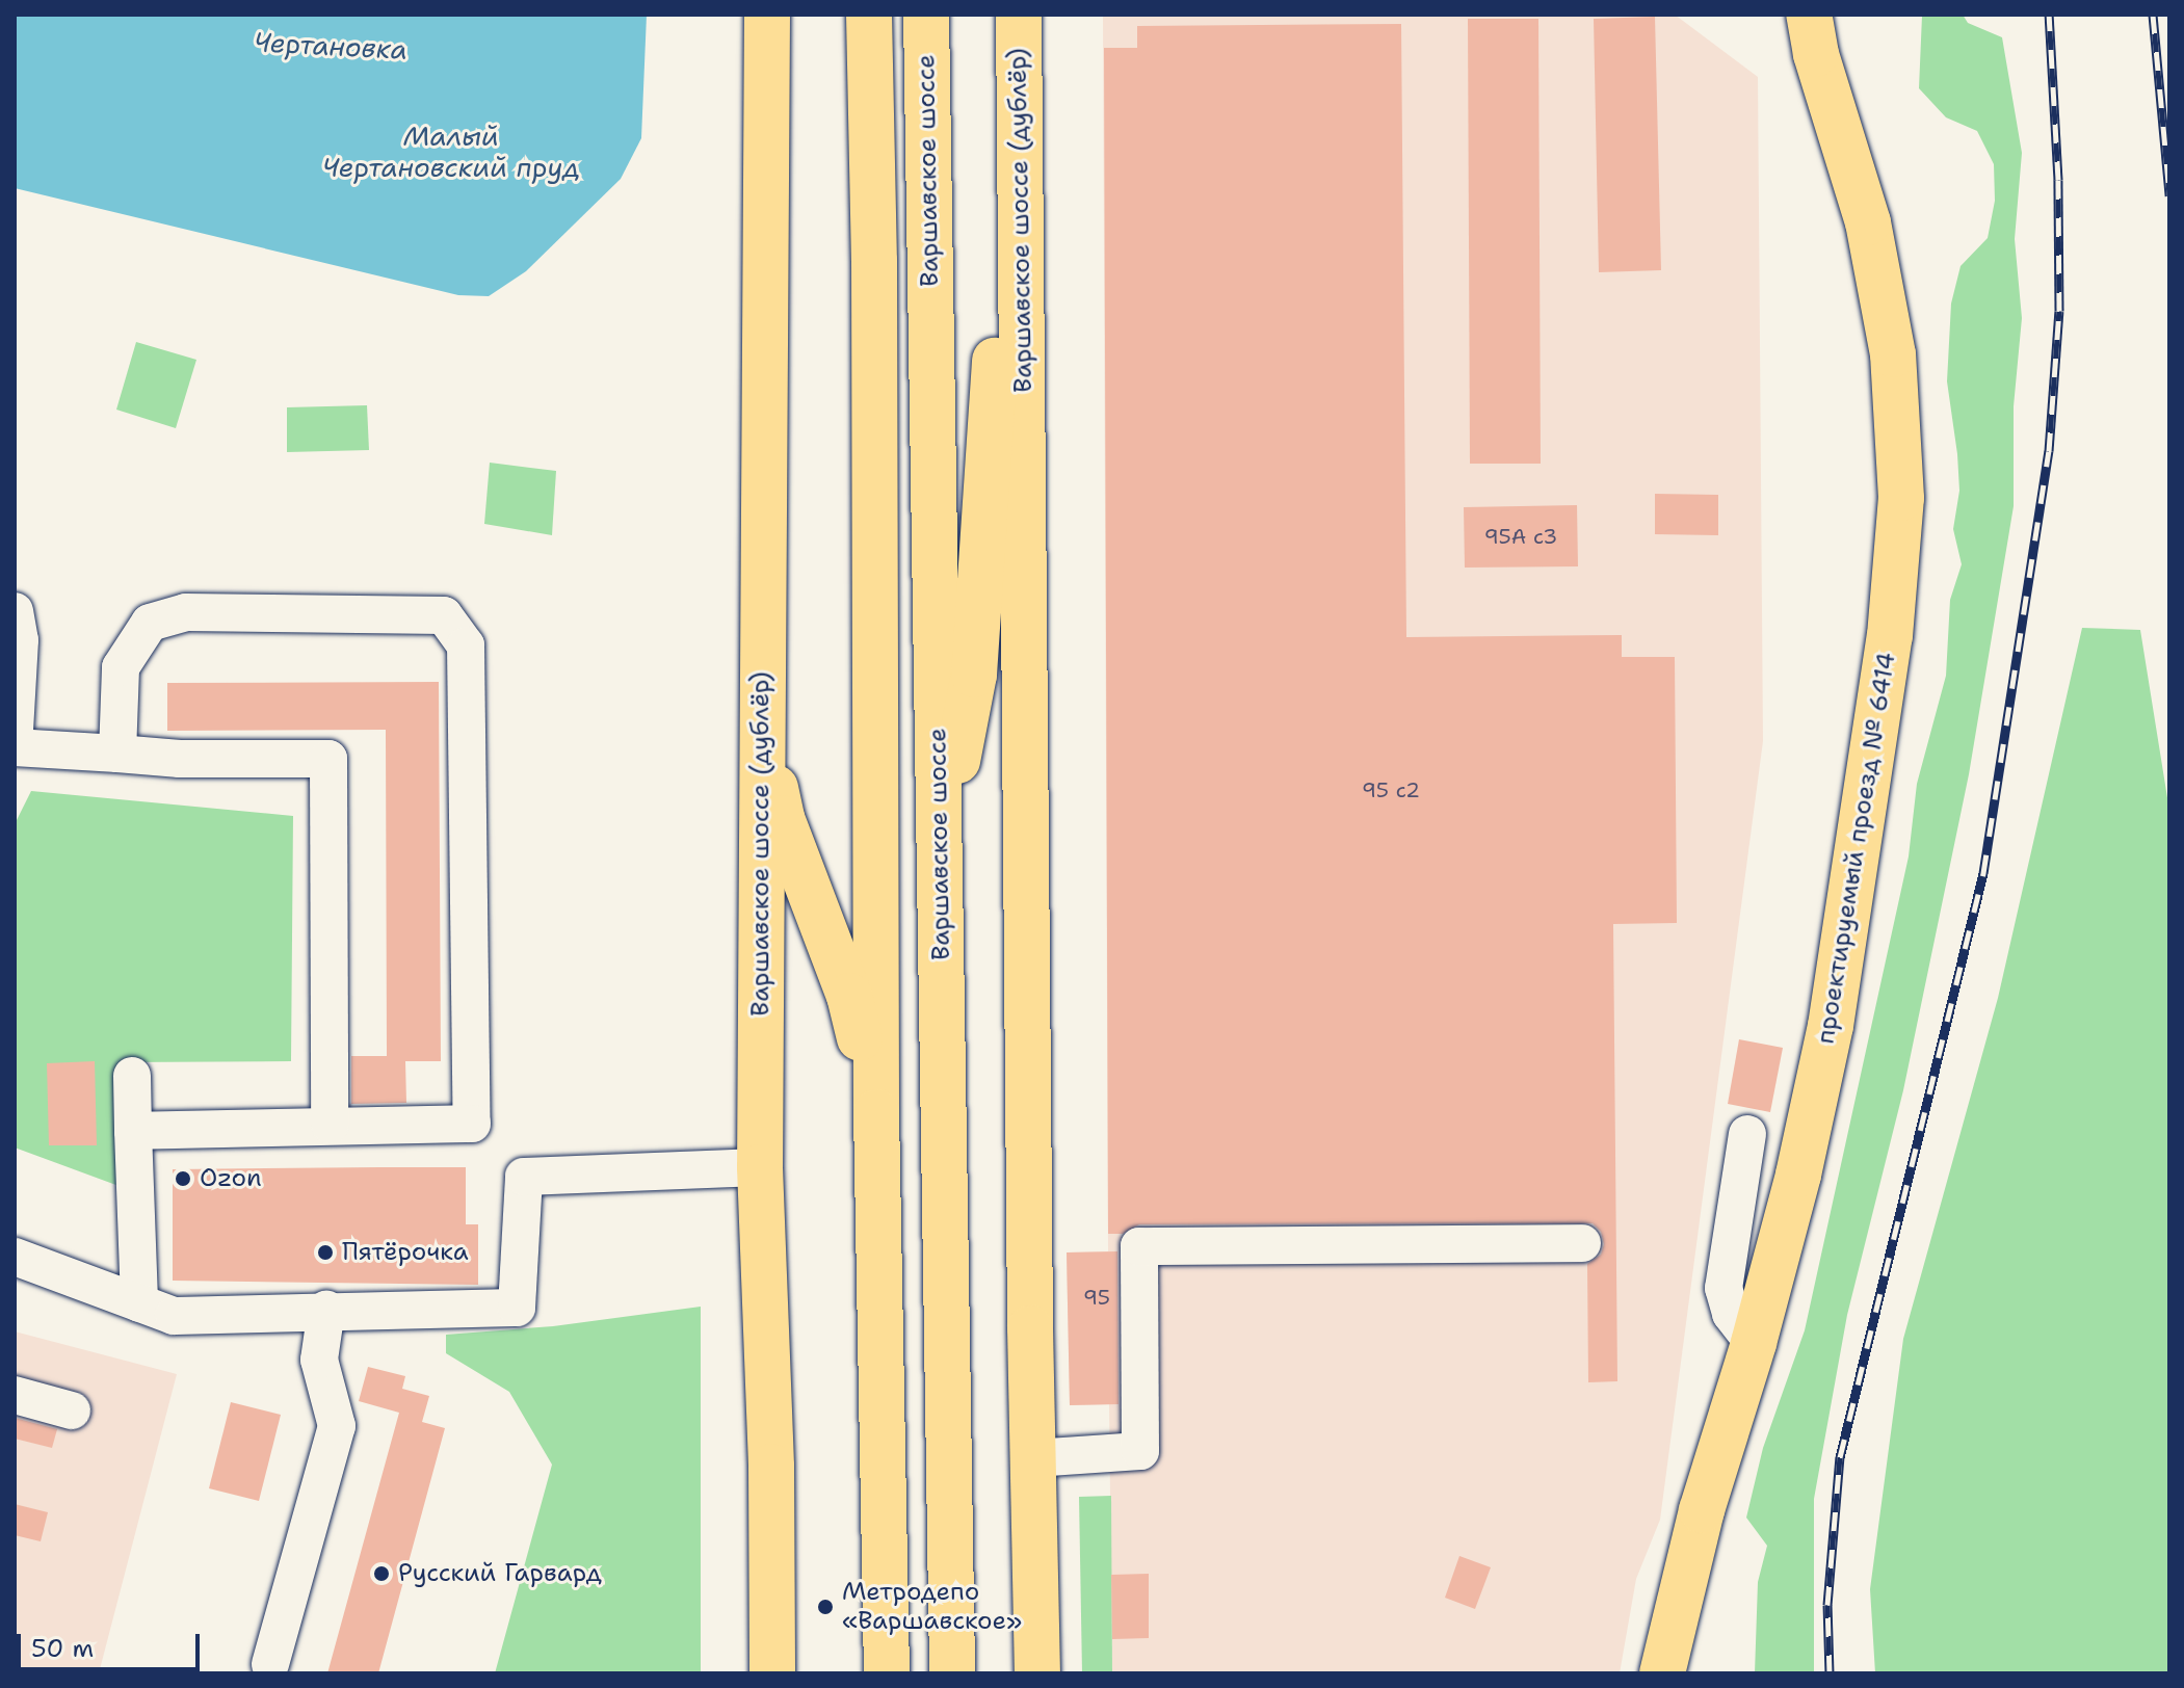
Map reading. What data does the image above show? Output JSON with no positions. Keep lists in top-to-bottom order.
{
  "streets": {
    "main road": ["Варшавское шоссе", "Варшавское шоссе (дублёр)", "проектируемый проезд № 6414"]
  },
  "water": ["Чертановка", "Малый Чертановский пруд"],
  "places": [
    "Ozon",
    "Пятёрочка",
    "Русский Гарвард",
    "Метродепо «Варшавское»"
  ],
  "house_numbers": ["95А с3", "95 с2", "95"],
  "scale_bar": "50 m"
}
